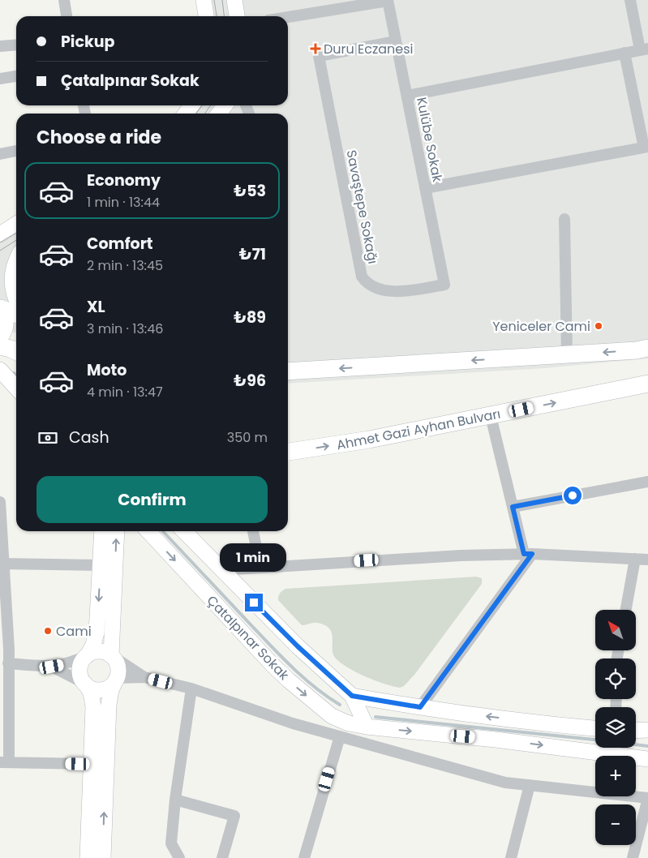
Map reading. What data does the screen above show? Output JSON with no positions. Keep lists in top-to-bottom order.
{
  "streets": {
    "main road": ["Ahmet Gazi Ayhan Bulvarı", "Çatalpınar Sokak"],
    "street": ["Kulübe Sokak", "Savaştepe Sokağı"]
  },
  "crossings": [
    ["Kulübe Sokak", "Savaştepe Sokağı"]
  ],
  "places": {
    "health": ["Duru Eczanesi"],
    "other": ["Yeniceler Cami", "Cami"]
  },
  "north": "top left",
  "page": {
    "banner": ["Pickup", "Çatalpınar Sokak"],
    "heading": "Choose a ride",
    "list": [
      {
        "name": "Economy",
        "note": "1 min · 13:44",
        "value": "₺53"
      },
      {
        "name": "Comfort",
        "note": "2 min · 13:45",
        "value": "₺71"
      },
      {
        "name": "XL",
        "note": "3 min · 13:46",
        "value": "₺89"
      },
      {
        "name": "Moto",
        "note": "4 min · 13:47",
        "value": "₺96"
      }
    ],
    "pay": ["Cash", "350 m"],
    "buttons": "Confirm",
    "bubble": "1 min",
    "map_buttons": ["+", "−"]
  }
}
